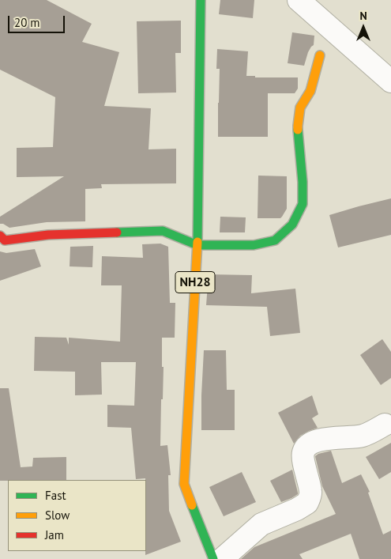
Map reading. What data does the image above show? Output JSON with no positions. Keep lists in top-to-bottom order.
{
  "streets": {
    "main road": ["NH28"]
  },
  "legend": ["Fast", "Slow", "Jam"],
  "scale_bar": "20 m",
  "north": "top"
}
